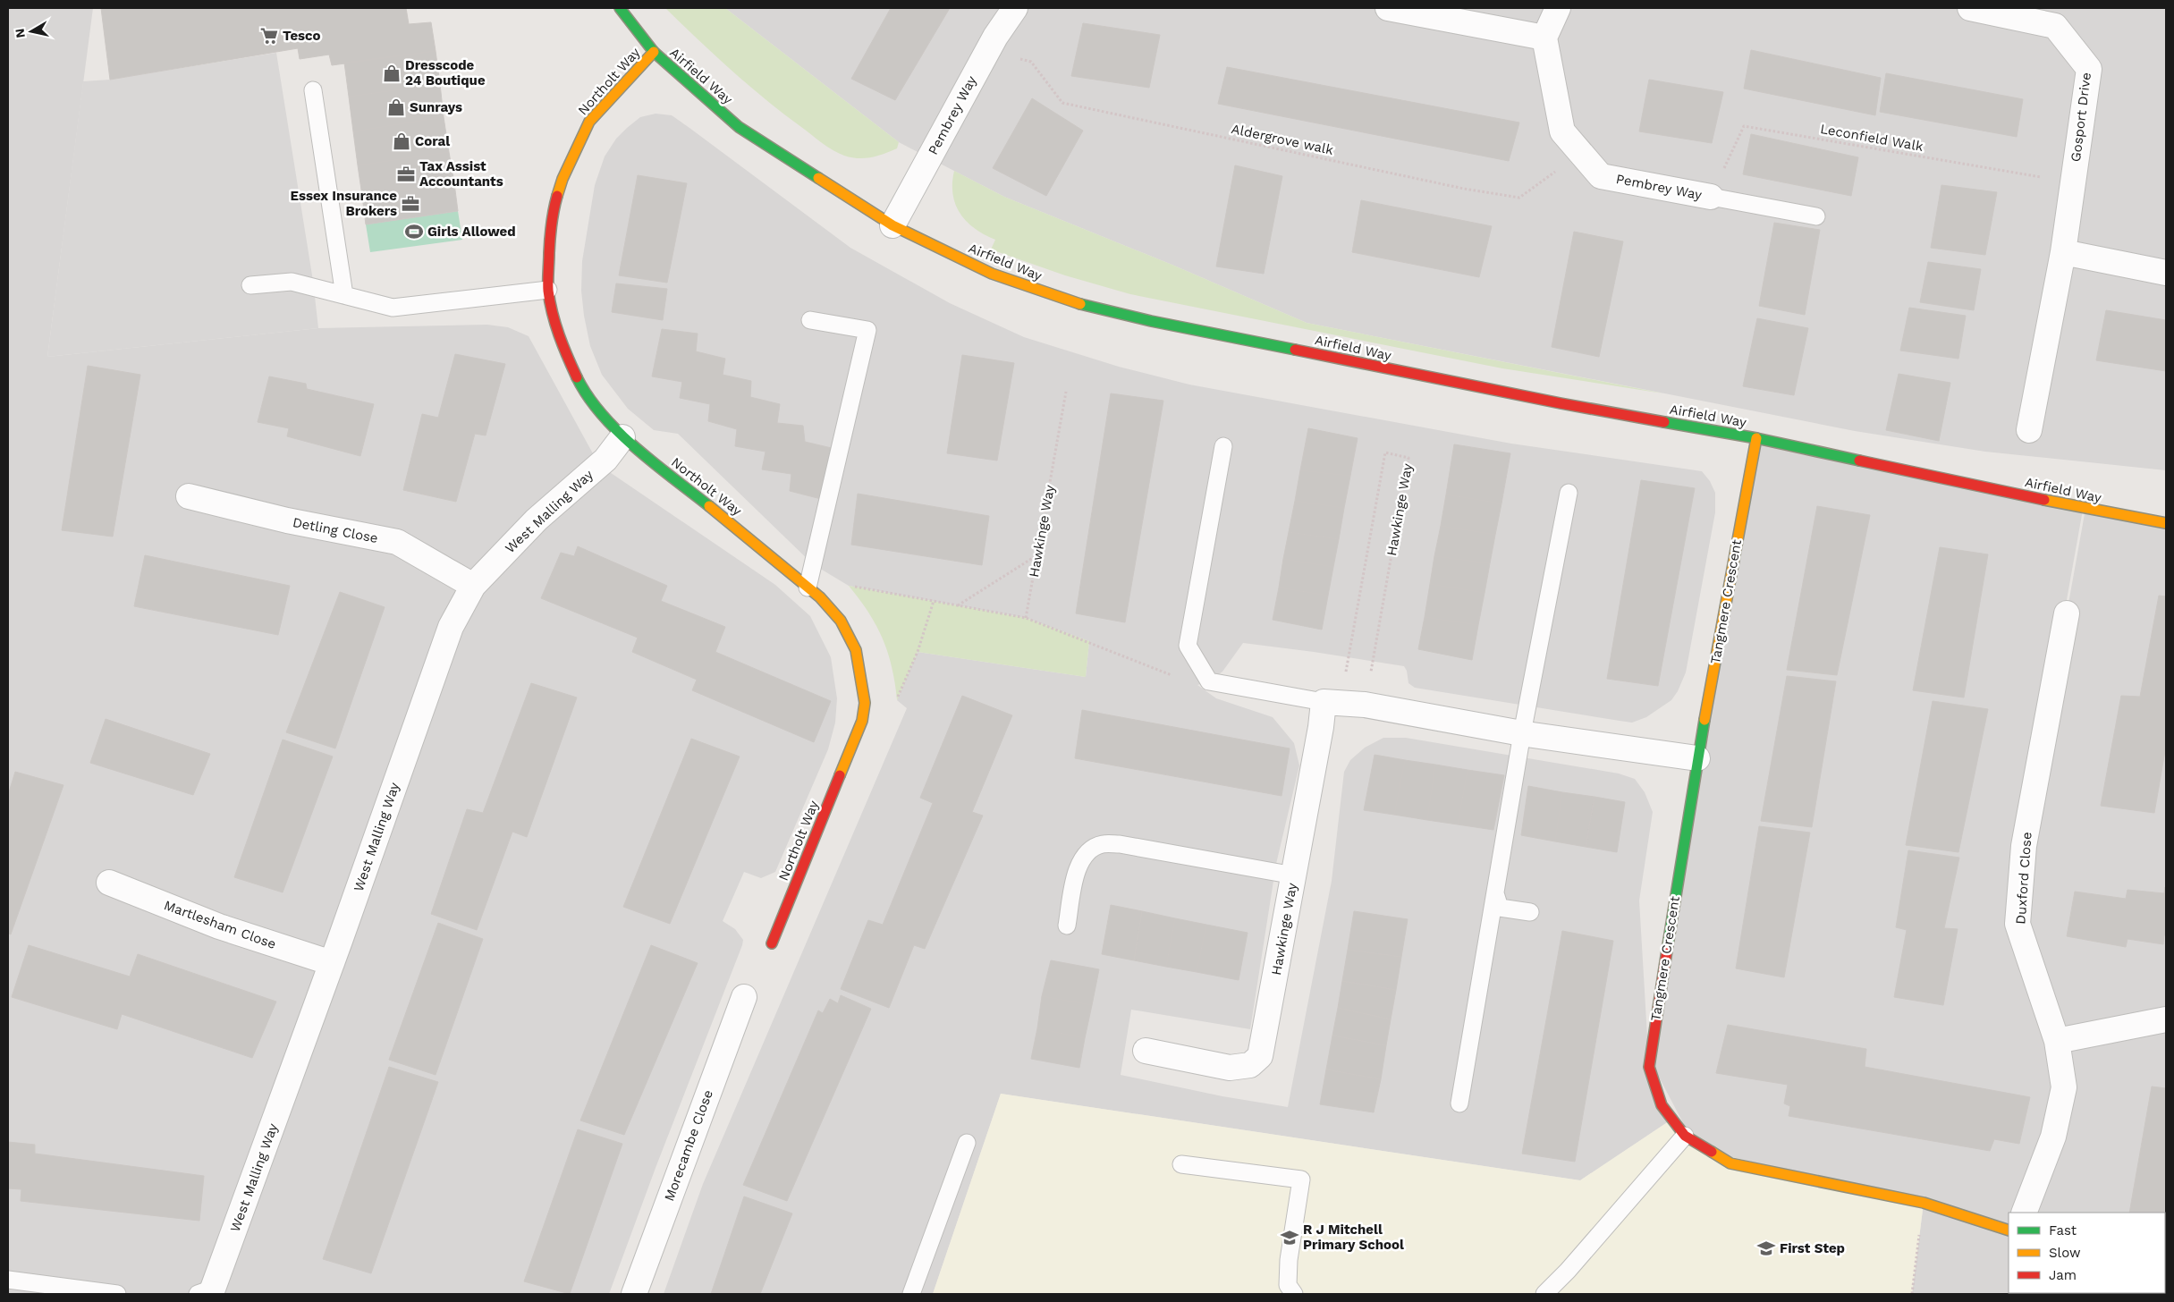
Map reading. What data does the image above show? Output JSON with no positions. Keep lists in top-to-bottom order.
{
  "streets": {
    "street": [
      "Airfield Way",
      "Northolt Way",
      "Pembrey Way",
      "Gosport Drive",
      "Hawkinge Way",
      "West Malling Way",
      "Detling Close",
      "Tangmere Crescent",
      "Duxford Close",
      "Martlesham Close",
      "Morecambe Close"
    ],
    "path": ["Leconfield Walk", "Aldergrove walk"]
  },
  "crossings": [
    ["Airfield Way", "Northolt Way"],
    ["Airfield Way", "Pembrey Way"],
    ["Airfield Way", "Tangmere Crescent"],
    ["Northolt Way", "West Malling Way"],
    ["Pembrey Way", "Leconfield Walk"],
    ["Pembrey Way", "Aldergrove walk"],
    ["Gosport Drive", "Leconfield Walk"],
    ["West Malling Way", "Detling Close"],
    ["West Malling Way", "Martlesham Close"]
  ],
  "places": {
    "supermarket": ["Tesco"],
    "shop": ["Dresscode 24 Boutique", "Sunrays", "Coral"],
    "office": ["Tax Assist Accountants", "Essex Insurance Brokers"],
    "sports": ["Girls Allowed"],
    "school or university": ["R J Mitchell Primary School", "First Step"]
  },
  "legend": ["Fast", "Slow", "Jam"],
  "north": "left"
}
